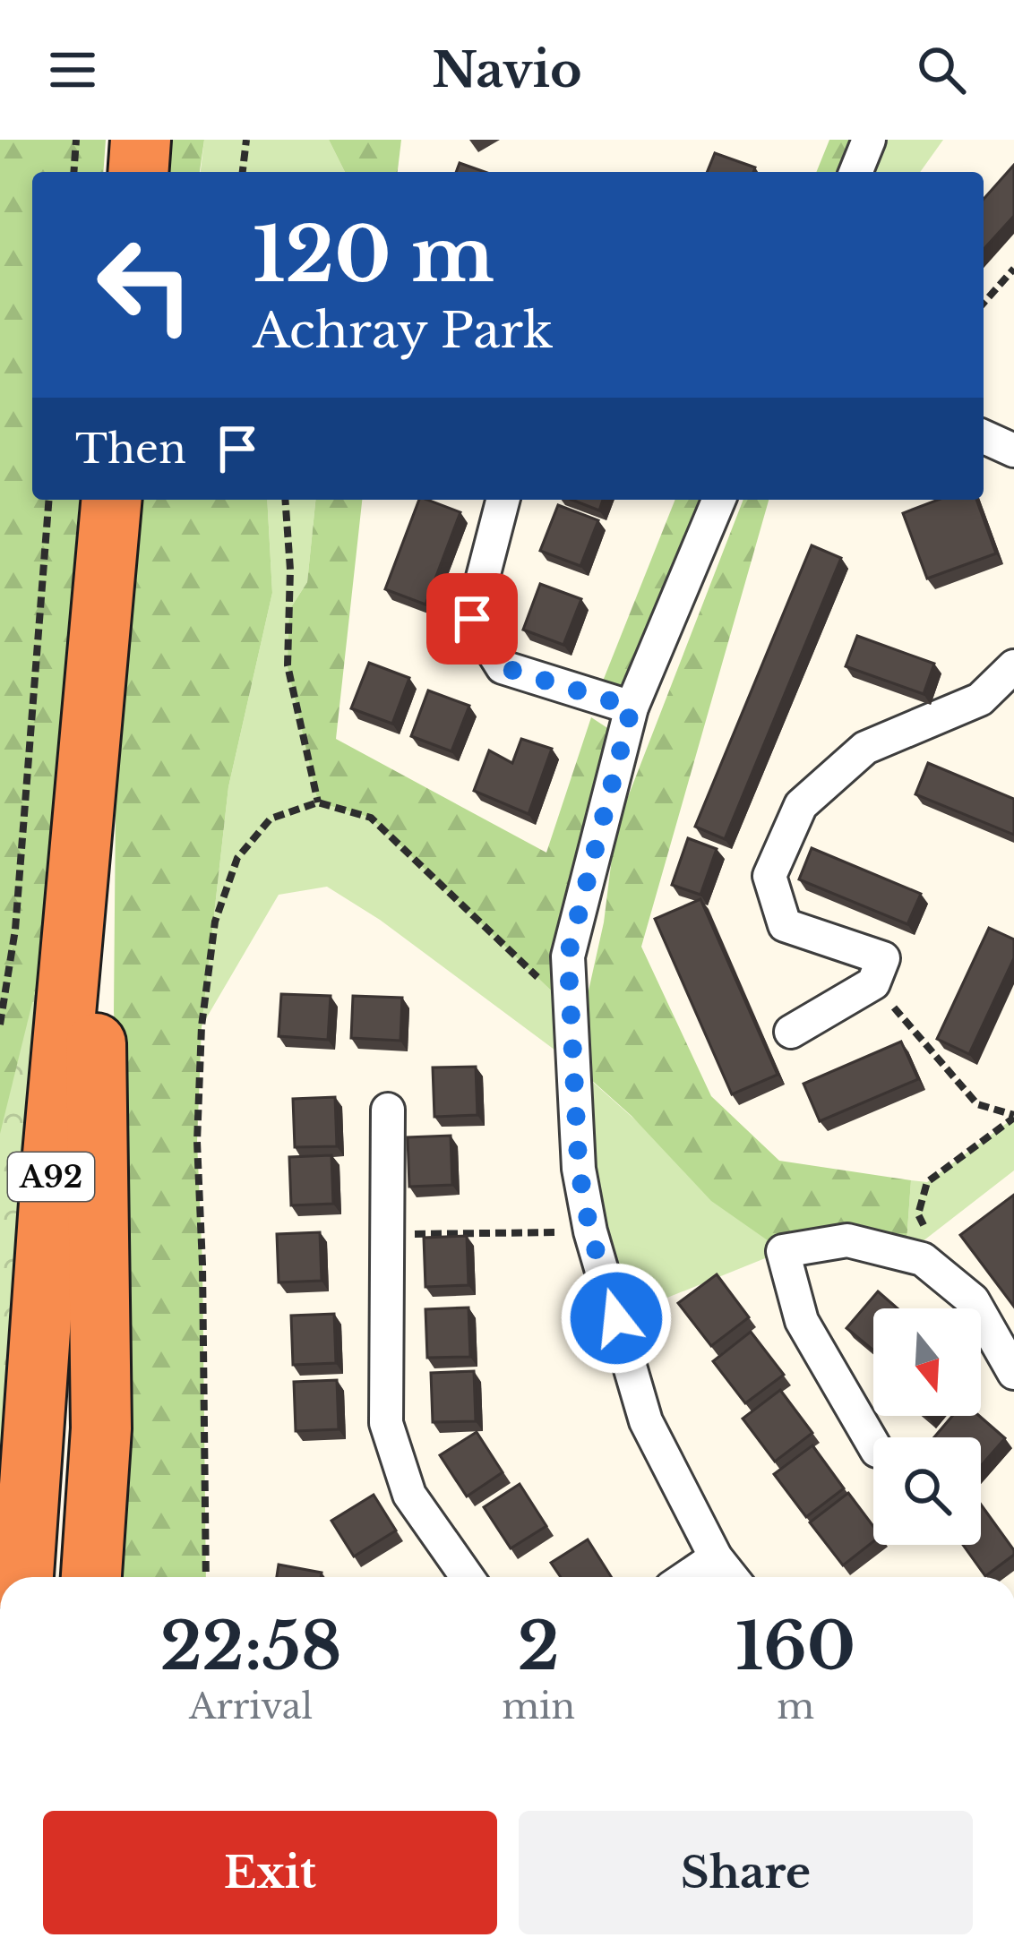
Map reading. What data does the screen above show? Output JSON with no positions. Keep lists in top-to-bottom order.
{
  "streets": {
    "highway": ["A92"]
  },
  "north": "bottom",
  "page": {
    "header": "Navio",
    "turn": ["120 m", "Achray Park"],
    "then": "Then",
    "eta": [
      "22:58",
      "Arrival",
      "2",
      "min",
      "160",
      "m"
    ],
    "buttons": ["Exit", "Share"]
  }
}
